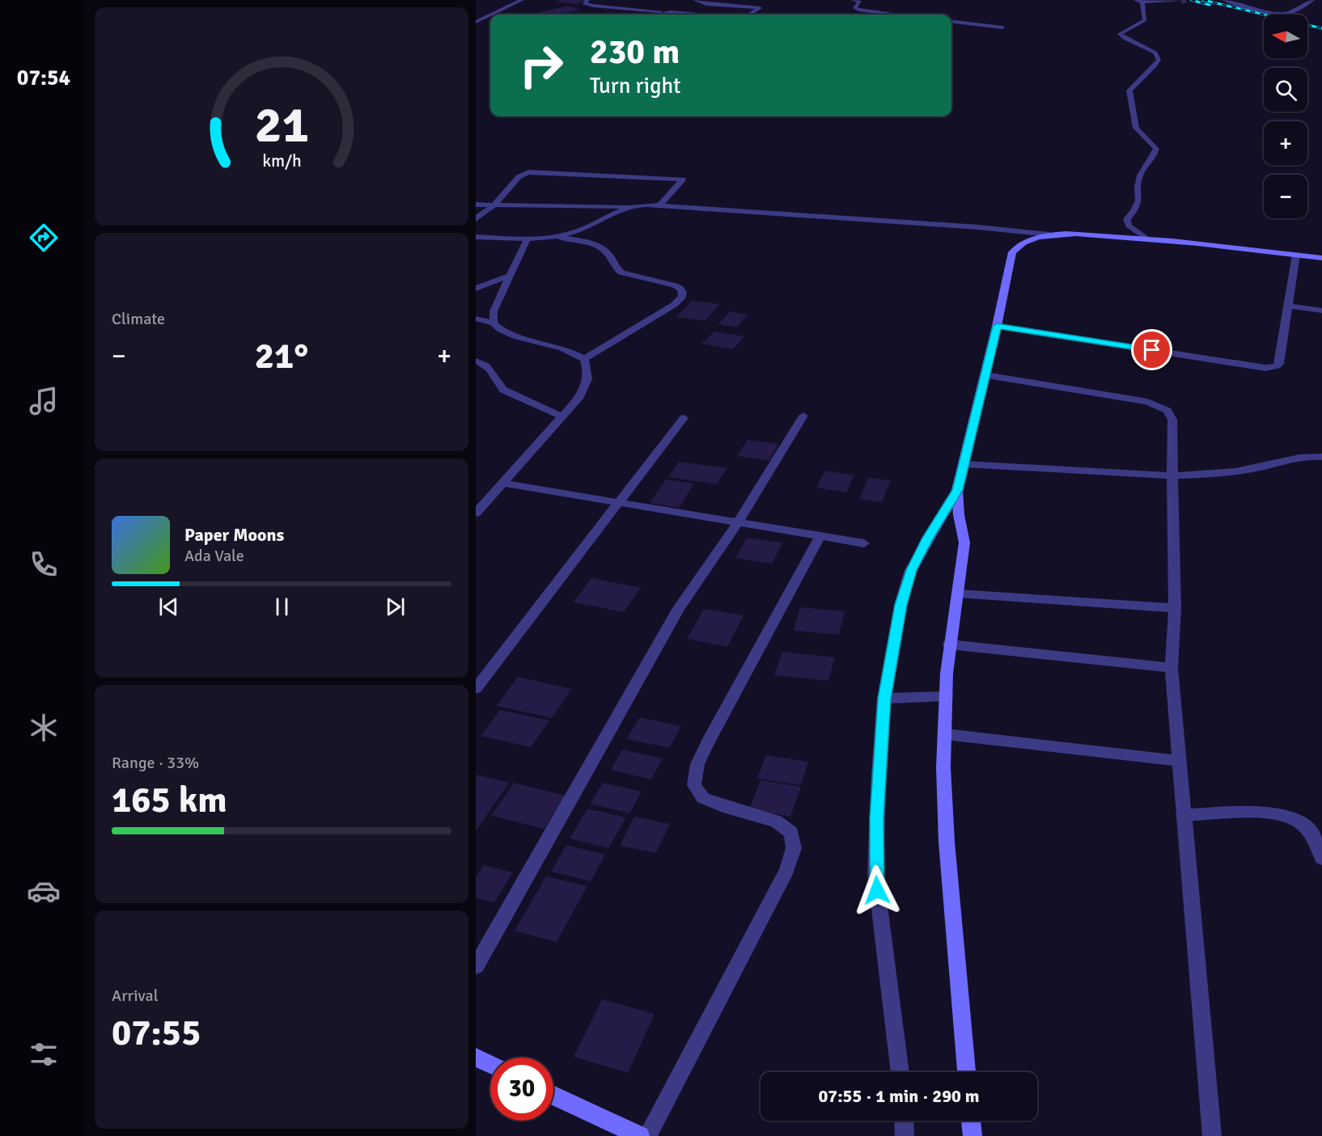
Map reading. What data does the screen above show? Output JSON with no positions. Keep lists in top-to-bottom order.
{
  "north": "left",
  "page": {
    "tabs": "07:54",
    "map_buttons": ["+", "−"],
    "turn": ["230 m", "Turn right"],
    "tile": [
      "Climate",
      ["Range · 33%", "165 km"],
      ["Arrival", "07:55"]
    ],
    "heat": ["−", "21°", "+"],
    "song": ["Paper Moons", "Ada Vale"],
    "limit": "30",
    "trip": "07:55 · 1 min · 290 m",
    "gauge": ["21", "km/h"]
  }
}
